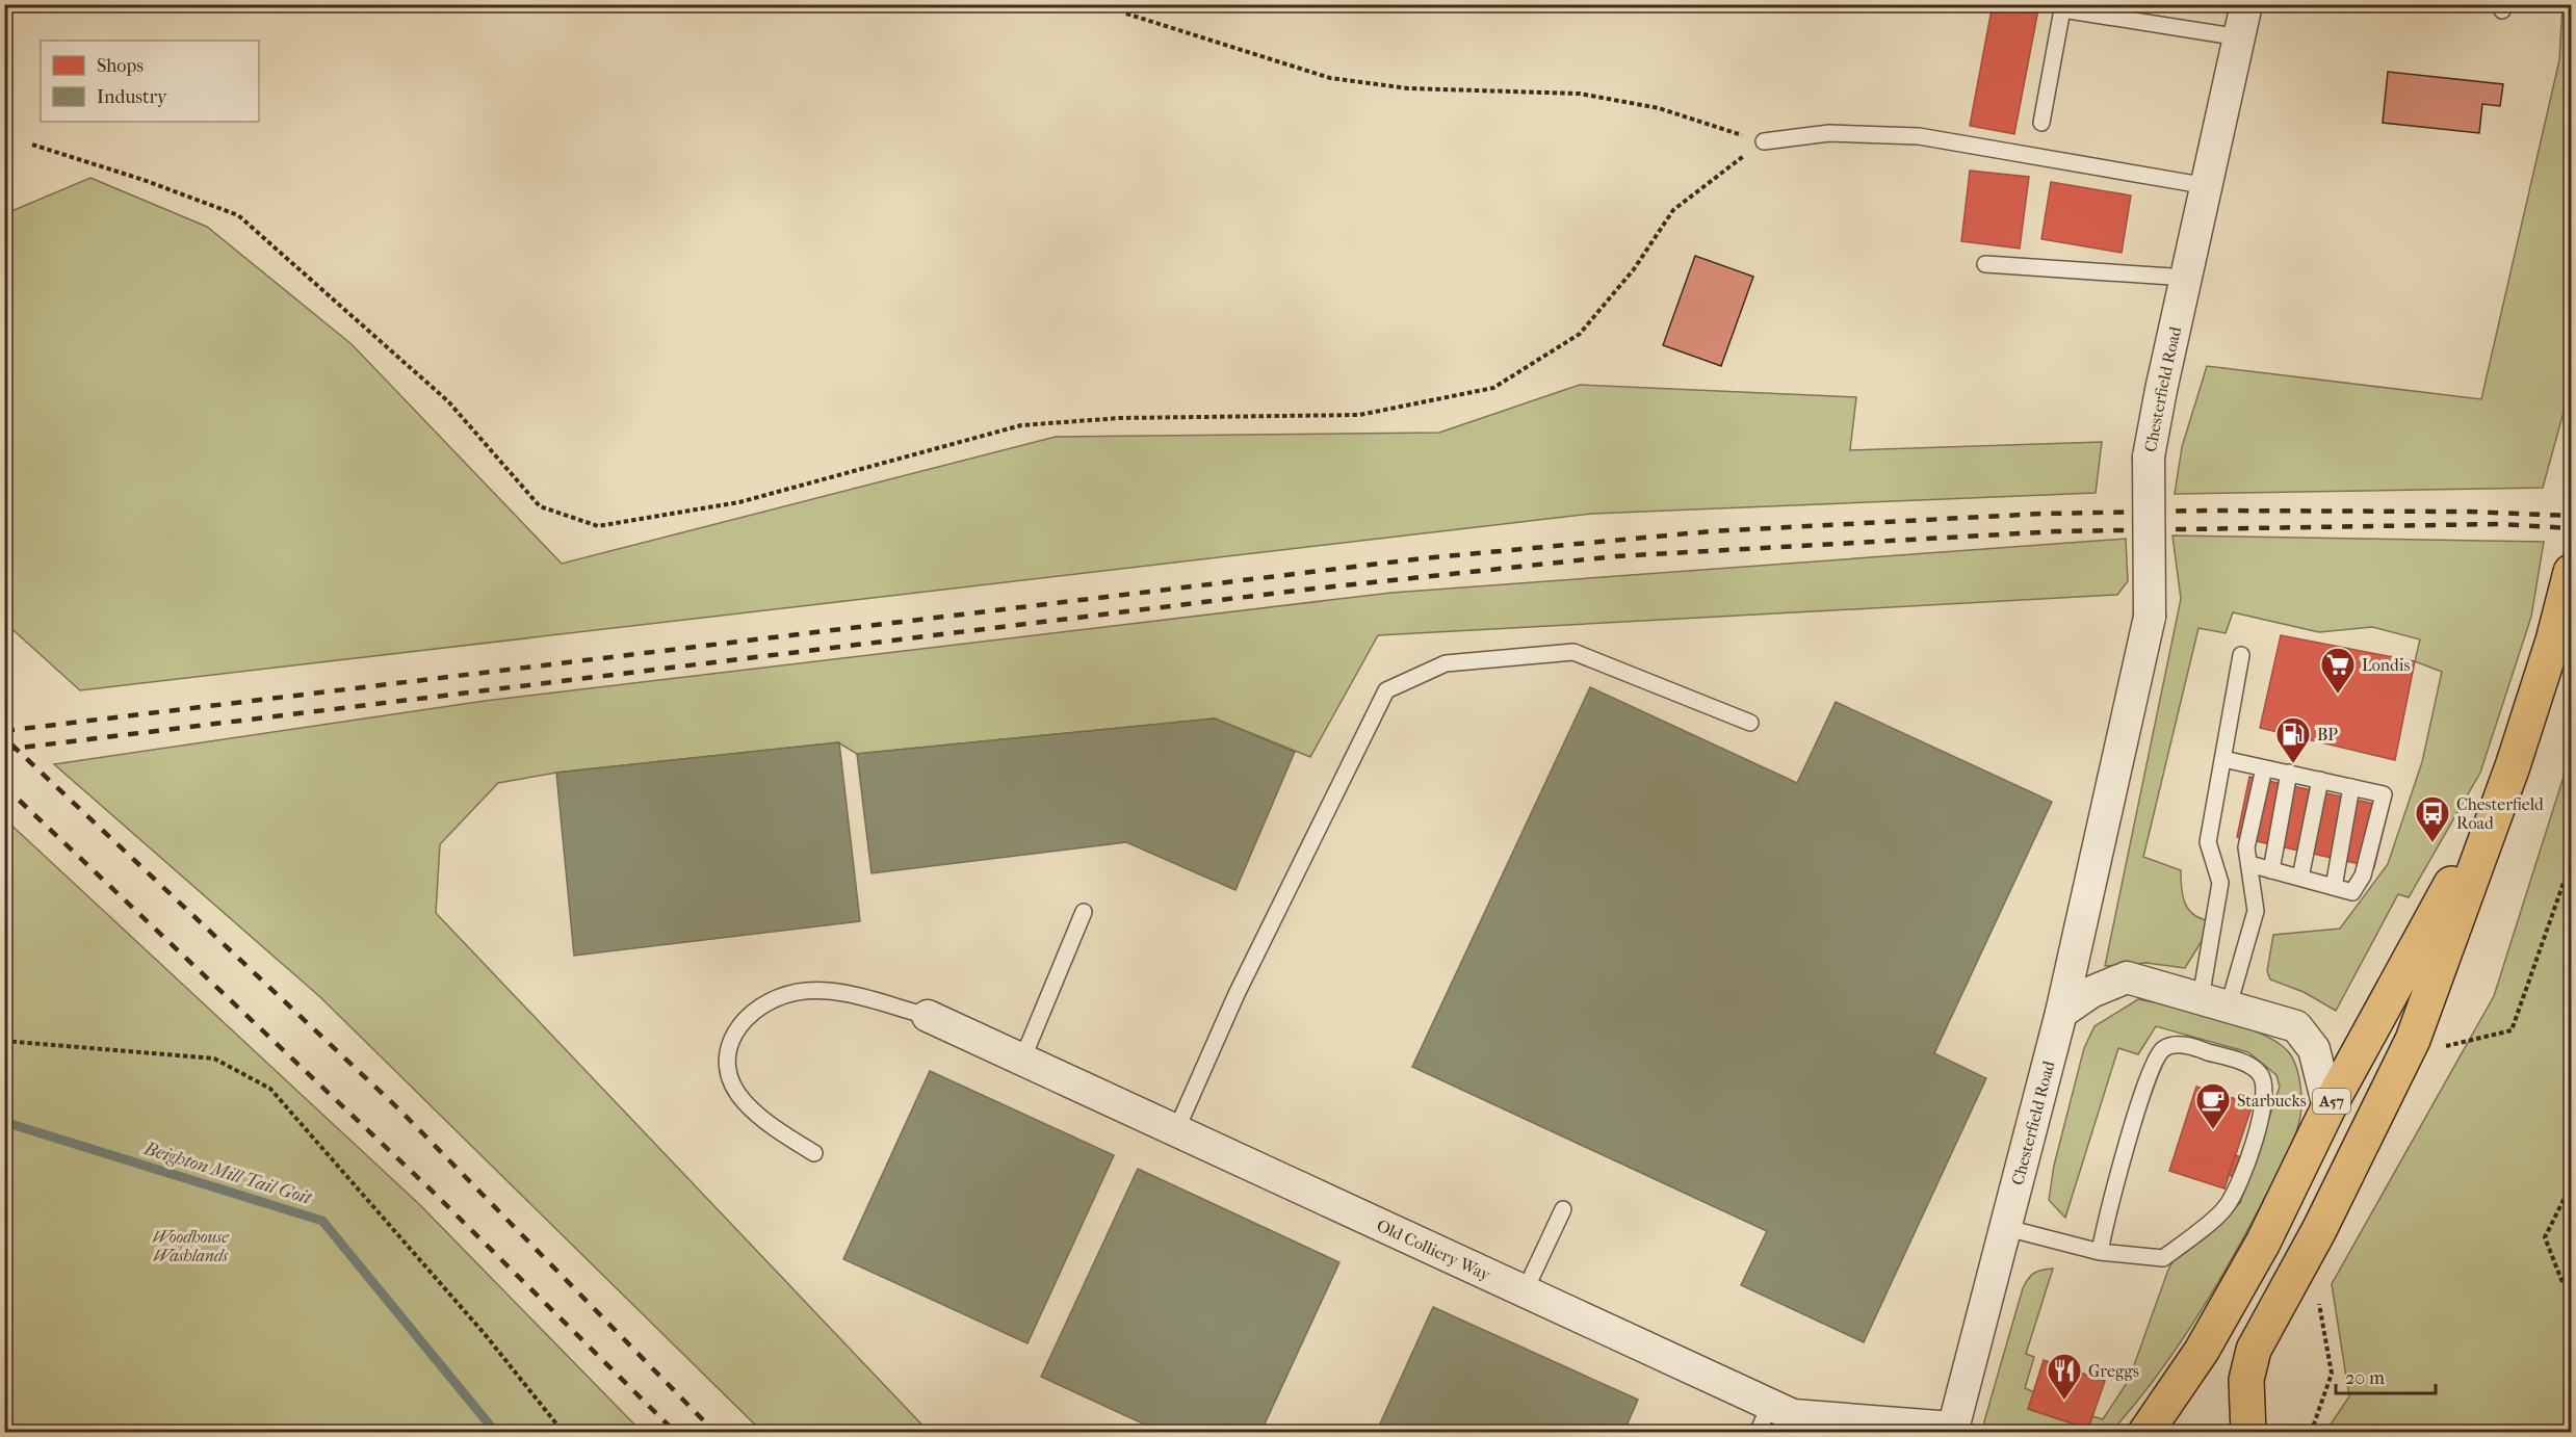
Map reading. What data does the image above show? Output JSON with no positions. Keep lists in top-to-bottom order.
{
  "streets": {
    "highway": ["A57"],
    "street": ["Chesterfield Road", "Old Colliery Way"]
  },
  "crossings": [
    ["Chesterfield Road", "Old Colliery Way"]
  ],
  "water": ["Beighton Mill Tail Goit"],
  "parks": ["Woodhouse Washlands"],
  "places": {
    "supermarket": ["Londis"],
    "fuel station": ["BP"],
    "bus stop": ["Chesterfield Road"],
    "cafe": ["Starbucks"],
    "restaurant": ["Greggs"]
  },
  "legend": ["Shops", "Industry"],
  "scale_bar": "20 m"
}
